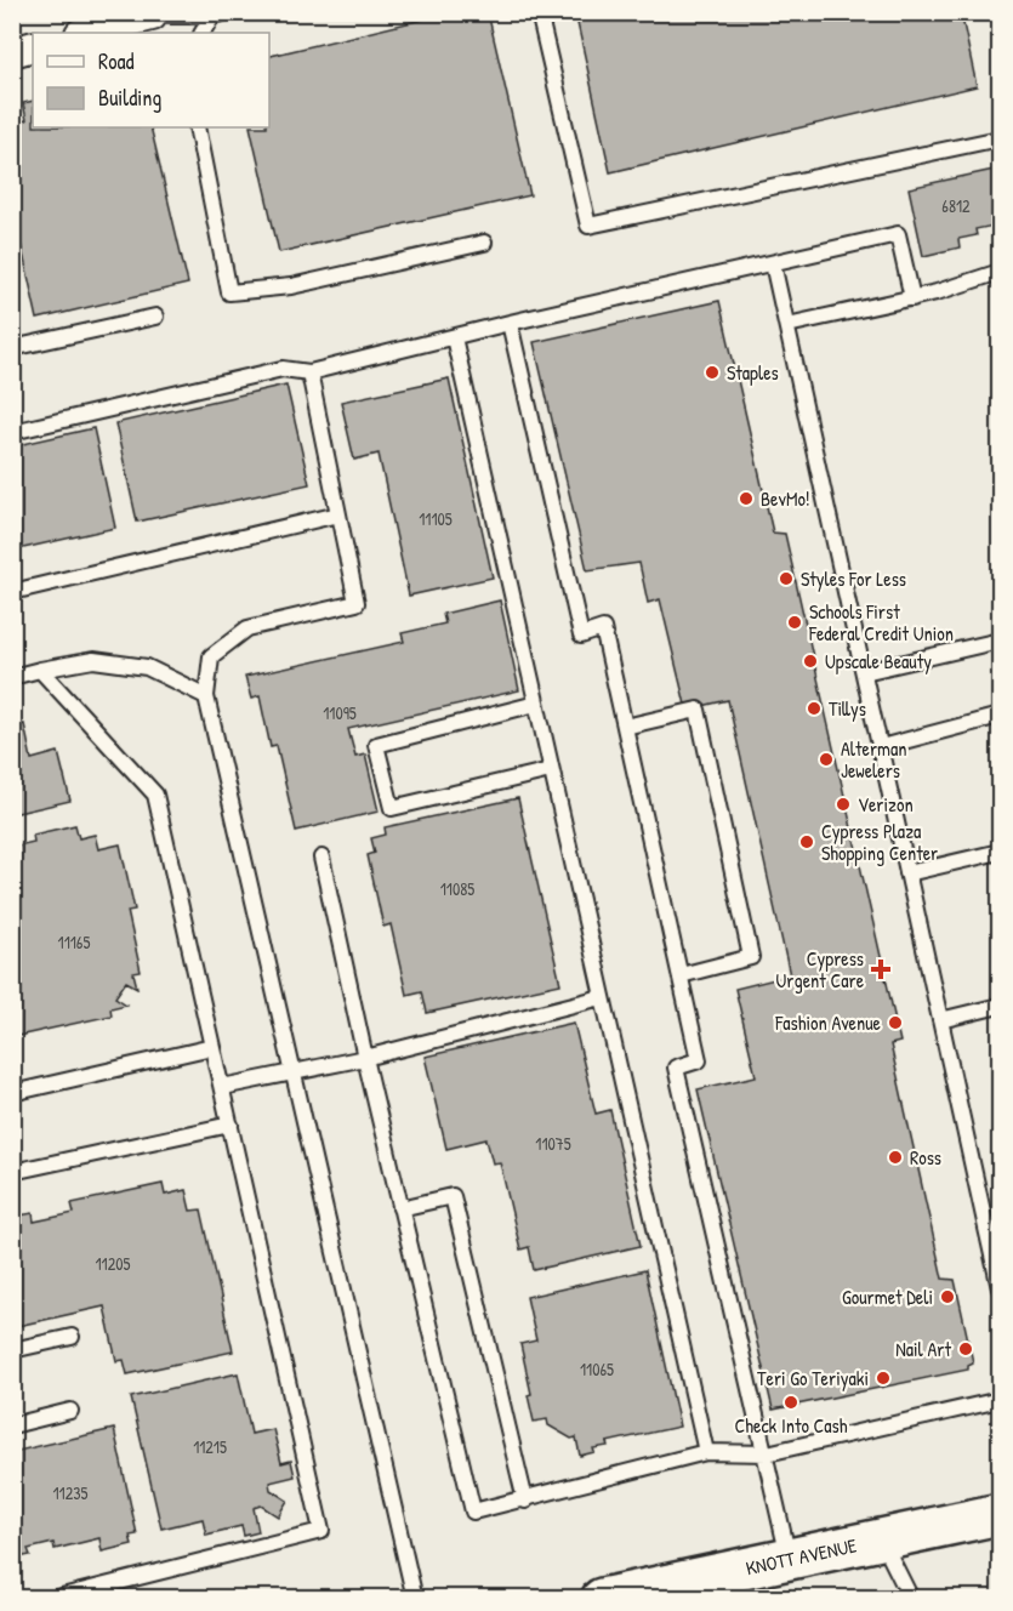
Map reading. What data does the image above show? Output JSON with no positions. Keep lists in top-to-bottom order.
{
  "streets": {
    "main road": ["KNOTT AVENUE"]
  },
  "places": {
    "other": [
      "Staples",
      "BevMo!",
      "Styles For Less",
      "Schools First Federal Credit Union",
      "Upscale Beauty",
      "Tillys",
      "Alterman Jewelers",
      "Verizon",
      "Cypress Plaza Shopping Center",
      "Fashion Avenue",
      "Ross",
      "Gourmet Deli",
      "Nail Art",
      "Teri Go Teriyaki",
      "Check Into Cash"
    ],
    "health": ["Cypress Urgent Care"]
  },
  "house_numbers": [
    "6812",
    "11105",
    "11095",
    "11085",
    "11165",
    "11075",
    "11205",
    "11065",
    "11215",
    "11235"
  ],
  "legend": ["Road", "Building"]
}
